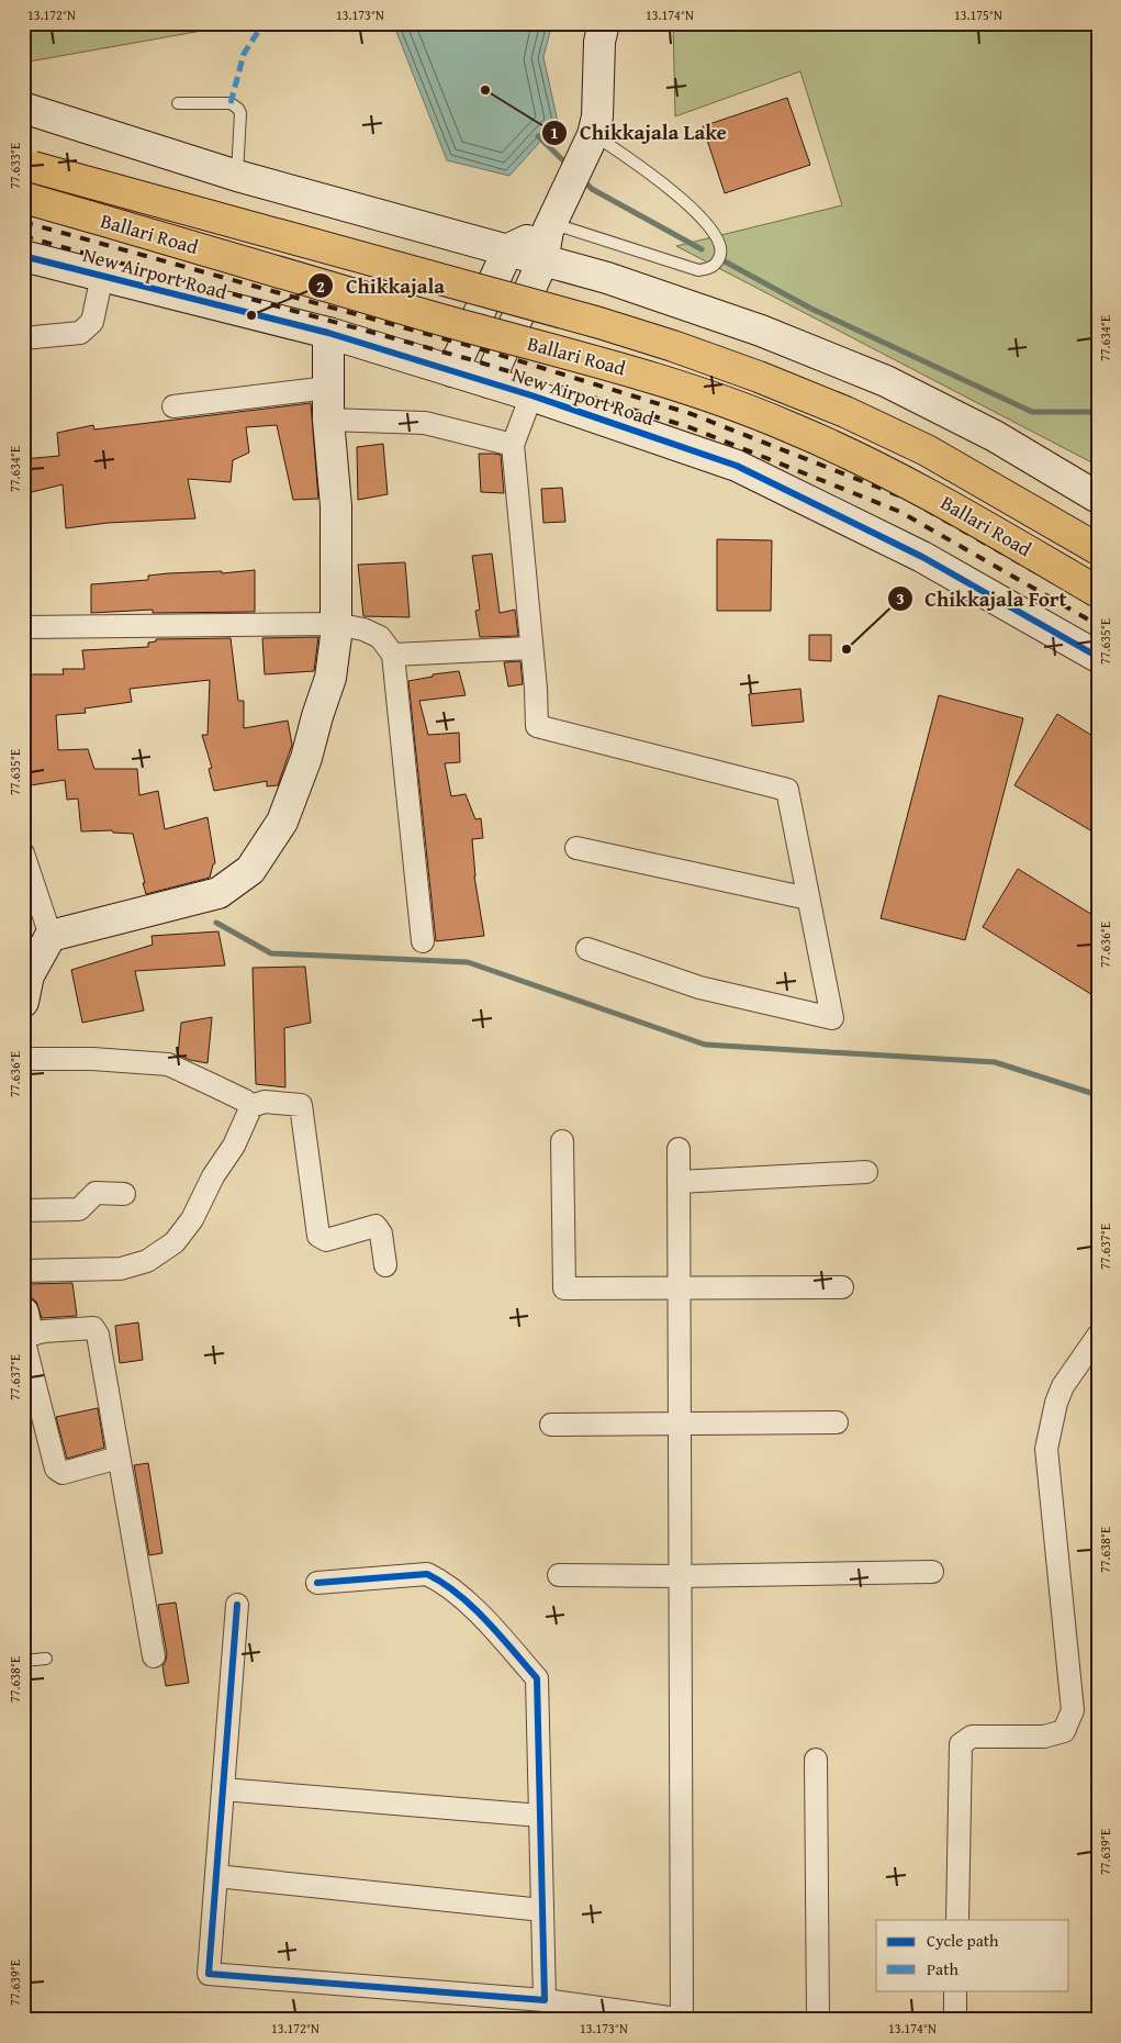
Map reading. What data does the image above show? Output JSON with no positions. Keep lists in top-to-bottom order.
{
  "streets": {
    "highway": ["Ballari Road"],
    "street": ["New Airport Road"]
  },
  "places": ["Chikkajala Lake", "Chikkajala", "Chikkajala Fort"],
  "legend": ["Cycle path", "Path"],
  "coordinates": [
    "13.172°N",
    "13.173°N",
    "13.174°N",
    "13.175°N",
    "77.633°E",
    "77.634°E",
    "77.635°E",
    "77.636°E",
    "77.637°E",
    "77.638°E",
    "77.639°E"
  ]
}
